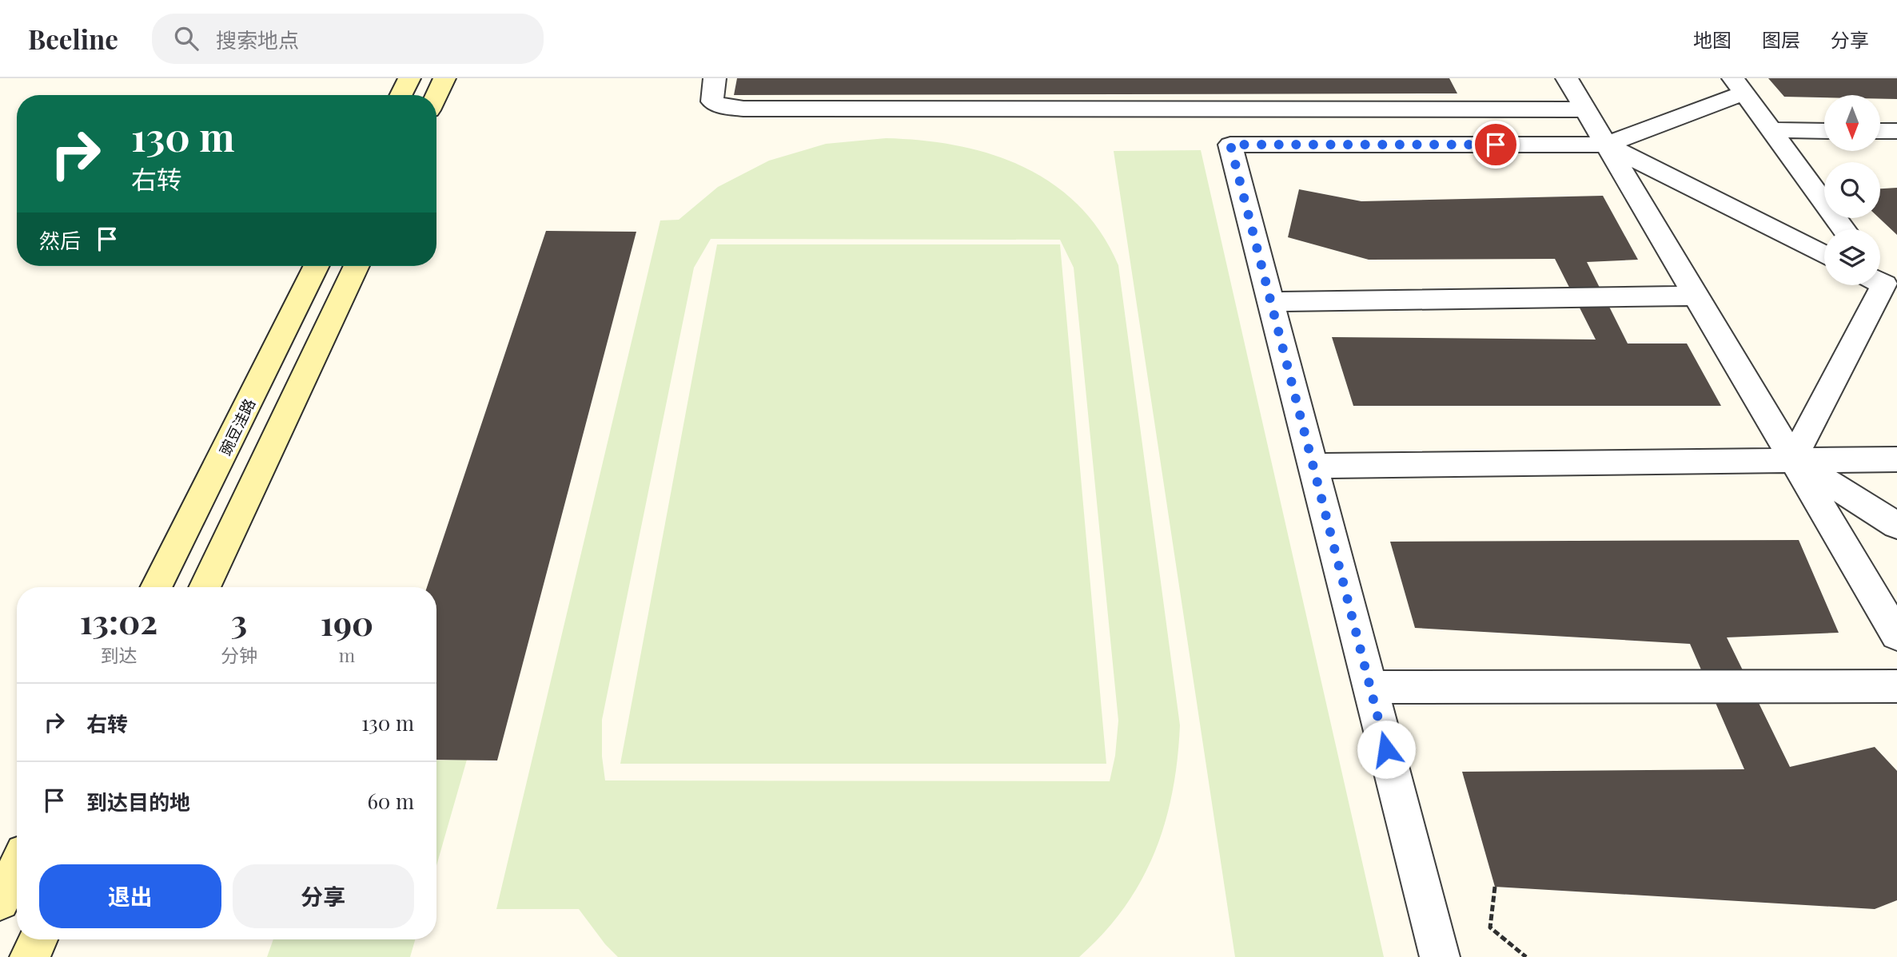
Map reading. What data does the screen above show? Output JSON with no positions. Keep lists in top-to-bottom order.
{
  "streets": {
    "main road": ["豌豆洼路"]
  },
  "north": "bottom",
  "page": {
    "header": "Beeline",
    "search": "搜索地点",
    "nav": ["地图", "图层", "分享"],
    "turn": ["130 m", "右转"],
    "then": "然后",
    "eta": [
      "13:02",
      "到达",
      "3",
      "分钟",
      "190",
      "m"
    ],
    "list": [
      {
        "name": "右转",
        "value": "130 m"
      },
      {
        "name": "到达目的地",
        "value": "60 m"
      }
    ],
    "buttons": ["退出", "分享"]
  }
}
